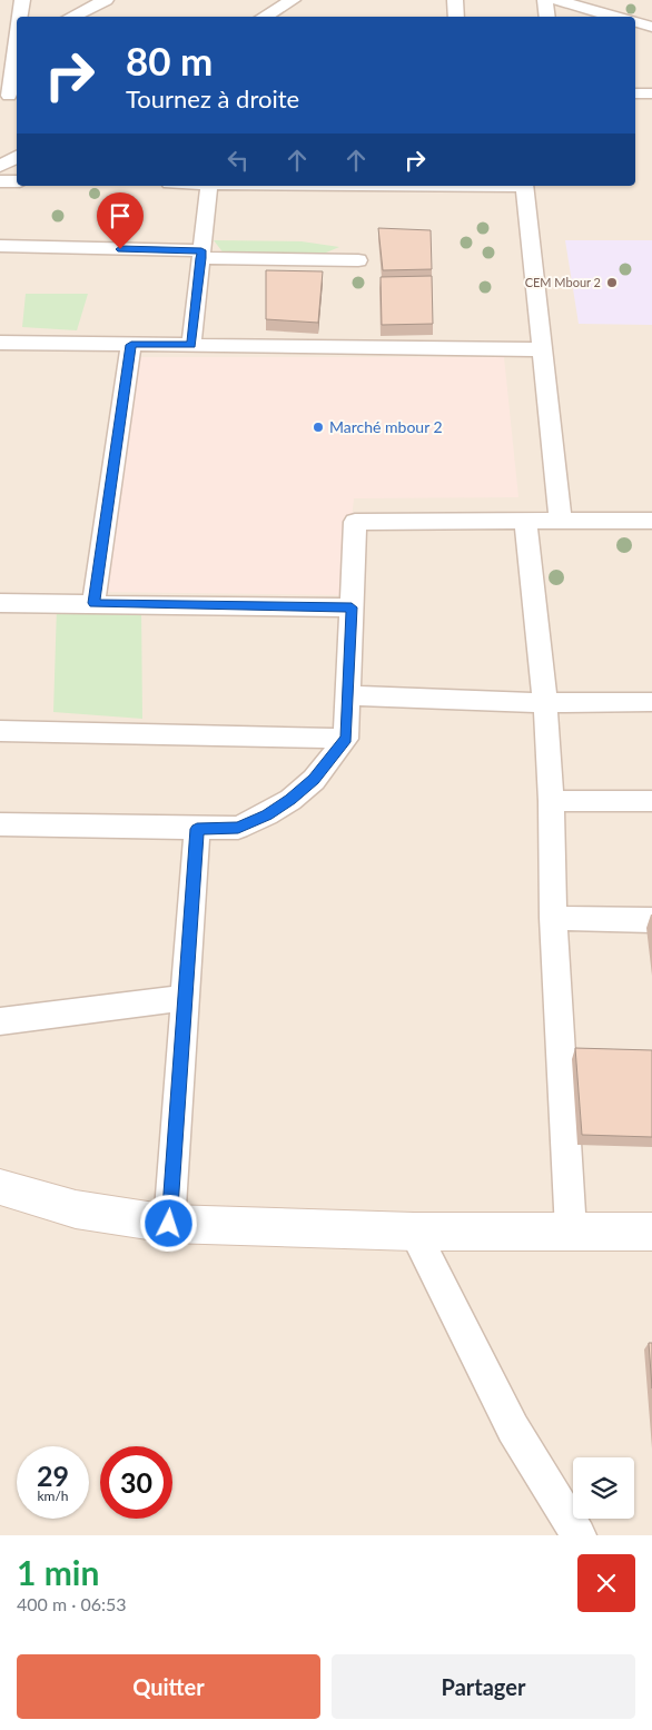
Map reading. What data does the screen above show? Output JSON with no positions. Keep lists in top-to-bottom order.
{
  "places": ["CEM Mbour 2", "Marché mbour 2"],
  "page": {
    "turn": ["80 m", "Tournez à droite"],
    "speed": "29 km/h",
    "limit": "30",
    "heading": ["1 min", "400 m · 06:53"],
    "buttons": ["Quitter", "Partager"]
  }
}
